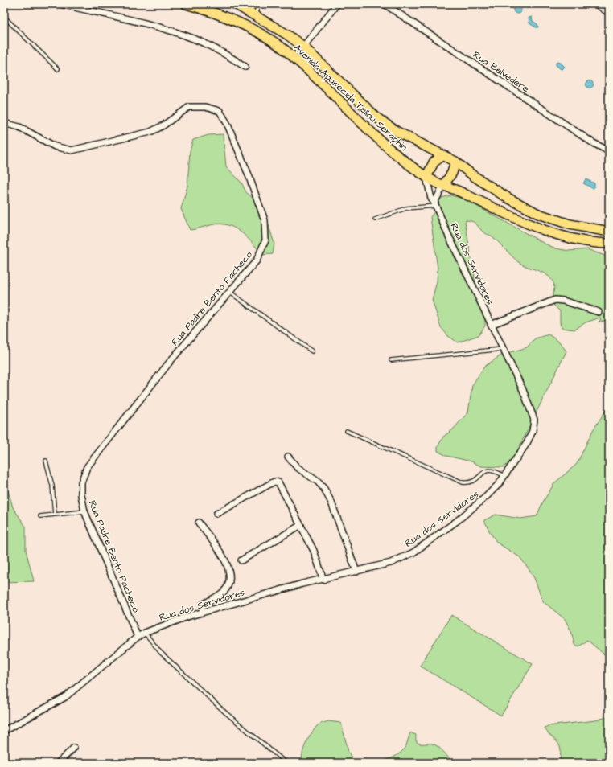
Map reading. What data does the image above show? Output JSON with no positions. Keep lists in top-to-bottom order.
{
  "streets": {
    "main road": ["Avenida Aparecida Tellau Seraphin"],
    "street": ["Rua Belvedere", "Rua dos Servidores", "Rua Padre Bento Pacheco"]
  },
  "crossings": [
    ["Avenida Aparecida Tellau Seraphin", "Rua dos Servidores"],
    ["Rua dos Servidores", "Rua Padre Bento Pacheco"]
  ]
}
